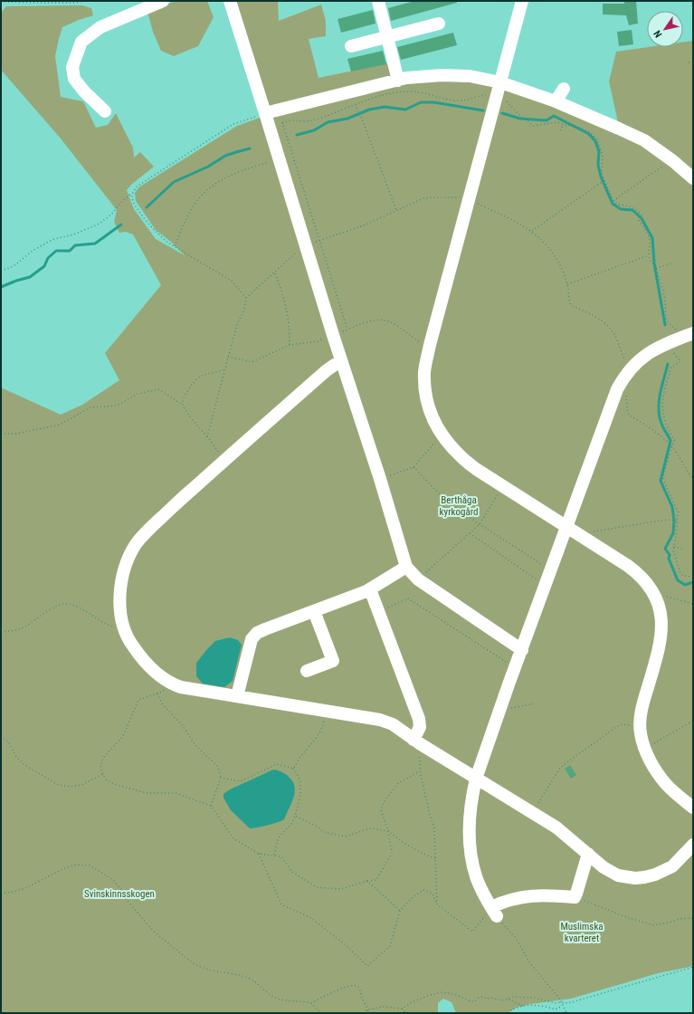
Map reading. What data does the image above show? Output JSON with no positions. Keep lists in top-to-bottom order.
{
  "parks": ["Berthåga kyrkogård", "Svinskinnsskogen", "Muslimska kvarteret"],
  "north": "bottom left"
}
